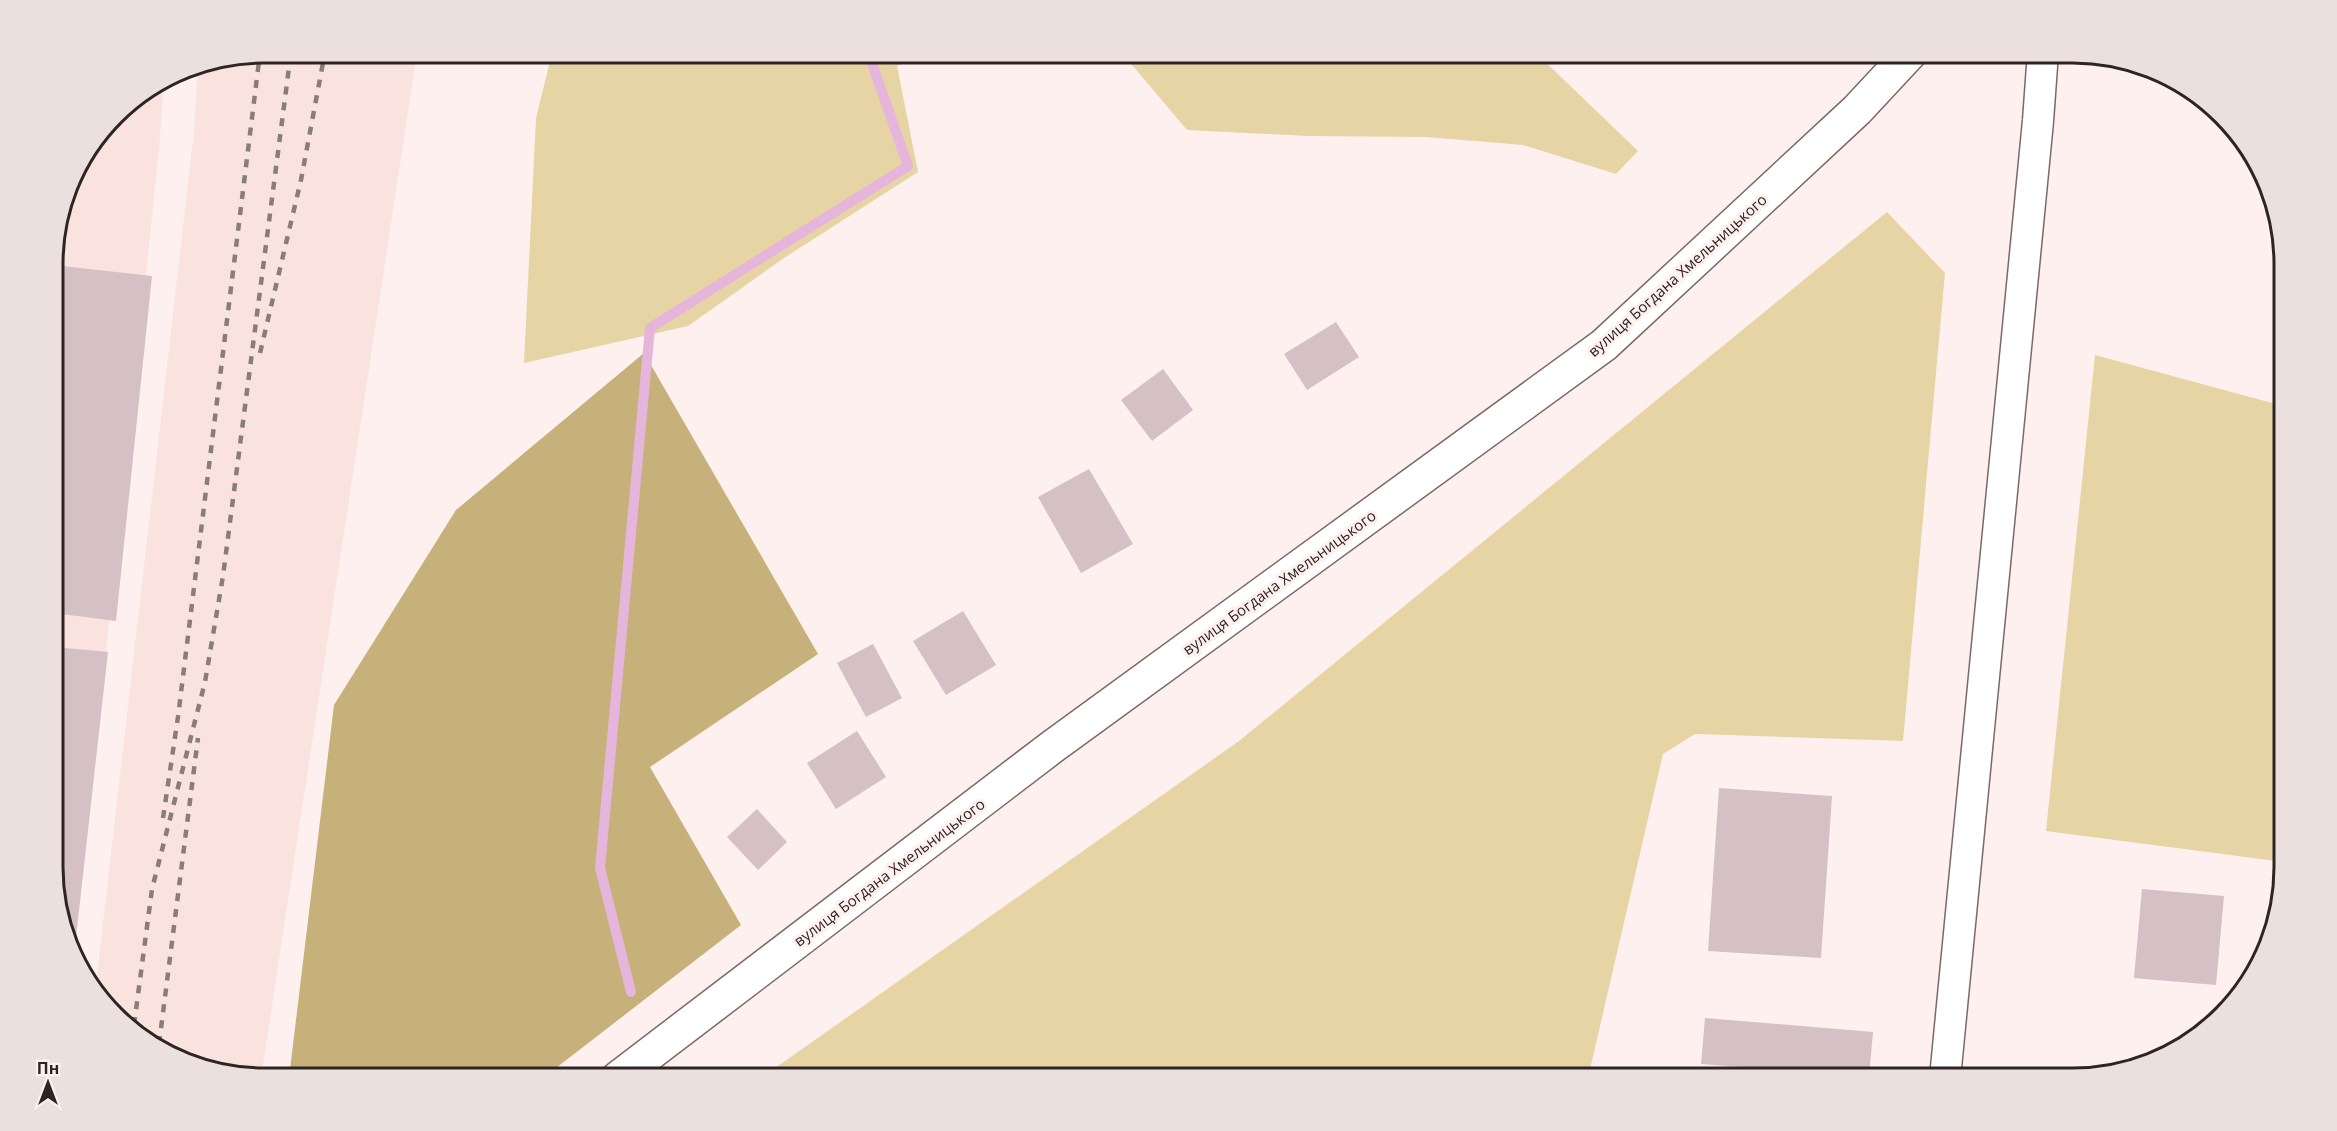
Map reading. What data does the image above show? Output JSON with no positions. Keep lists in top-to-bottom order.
{
  "streets": {
    "street": ["вулиця Богдана Хмельницького"]
  },
  "north": "top"
}
